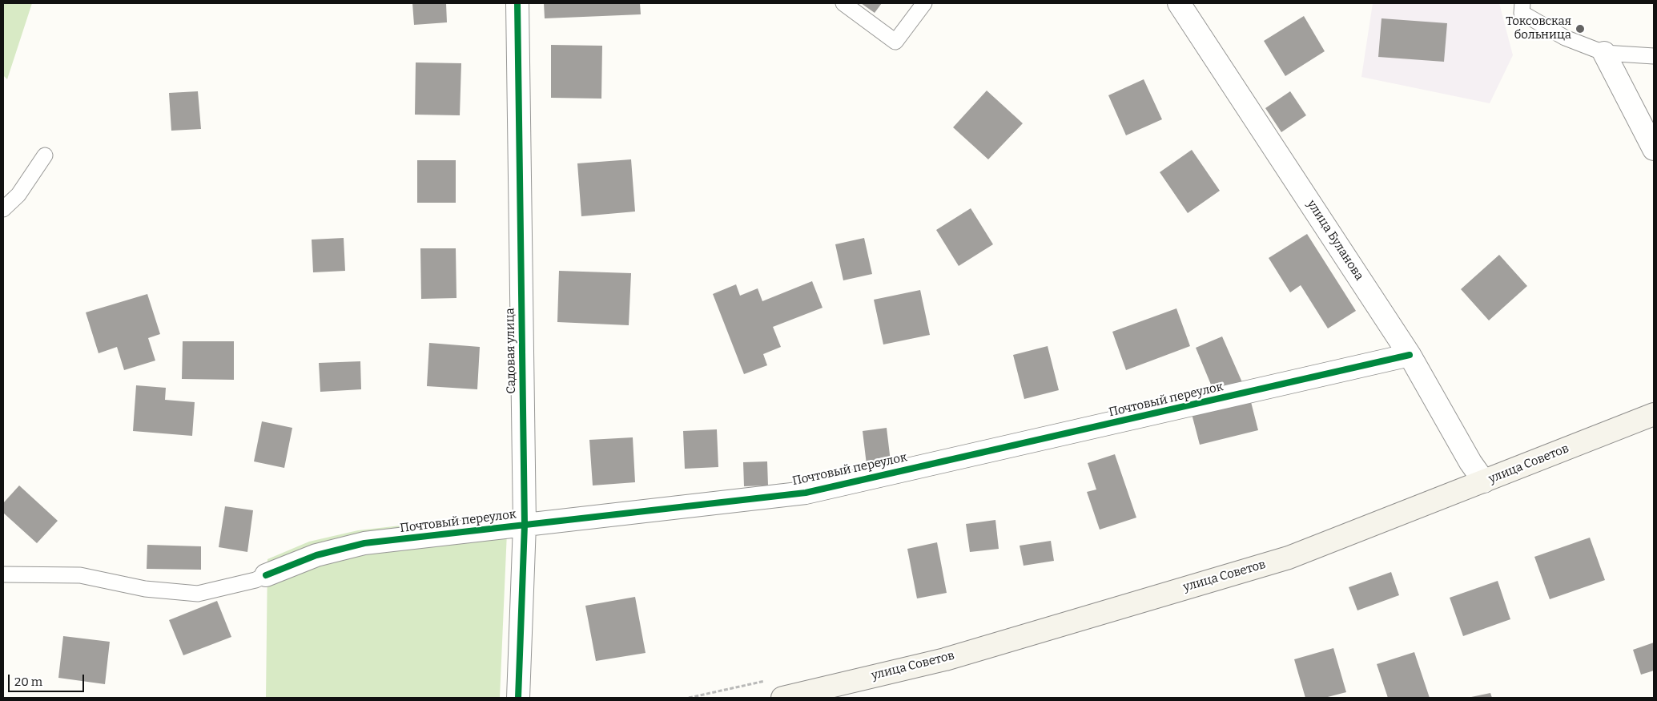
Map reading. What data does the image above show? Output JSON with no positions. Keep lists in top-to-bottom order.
{
  "streets": {
    "main road": ["улица Советов"],
    "street": ["улица Буланова", "Садовая улица", "Почтовый переулок"]
  },
  "crossings": [
    ["улица Буланова", "Почтовый переулок"],
    ["улица Буланова", "улица Советов"],
    ["Садовая улица", "Почтовый переулок"]
  ],
  "places": ["Токсовская больница"],
  "scale_bar": "20 m"
}
